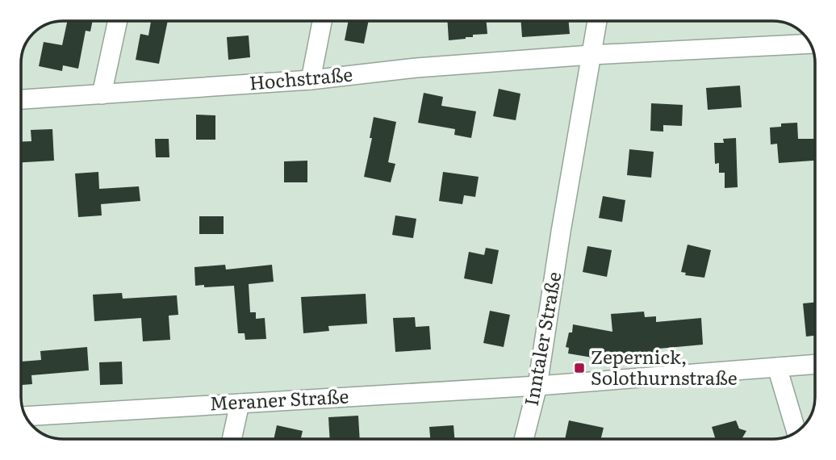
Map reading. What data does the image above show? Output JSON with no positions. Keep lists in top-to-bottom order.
{
  "streets": {
    "street": ["Hochstraße", "Inntaler Straße", "Meraner Straße"]
  },
  "crossings": [
    ["Hochstraße", "Inntaler Straße"],
    ["Inntaler Straße", "Meraner Straße"]
  ],
  "places": {
    "transit": ["Zepernick, Solothurnstraße"]
  }
}
